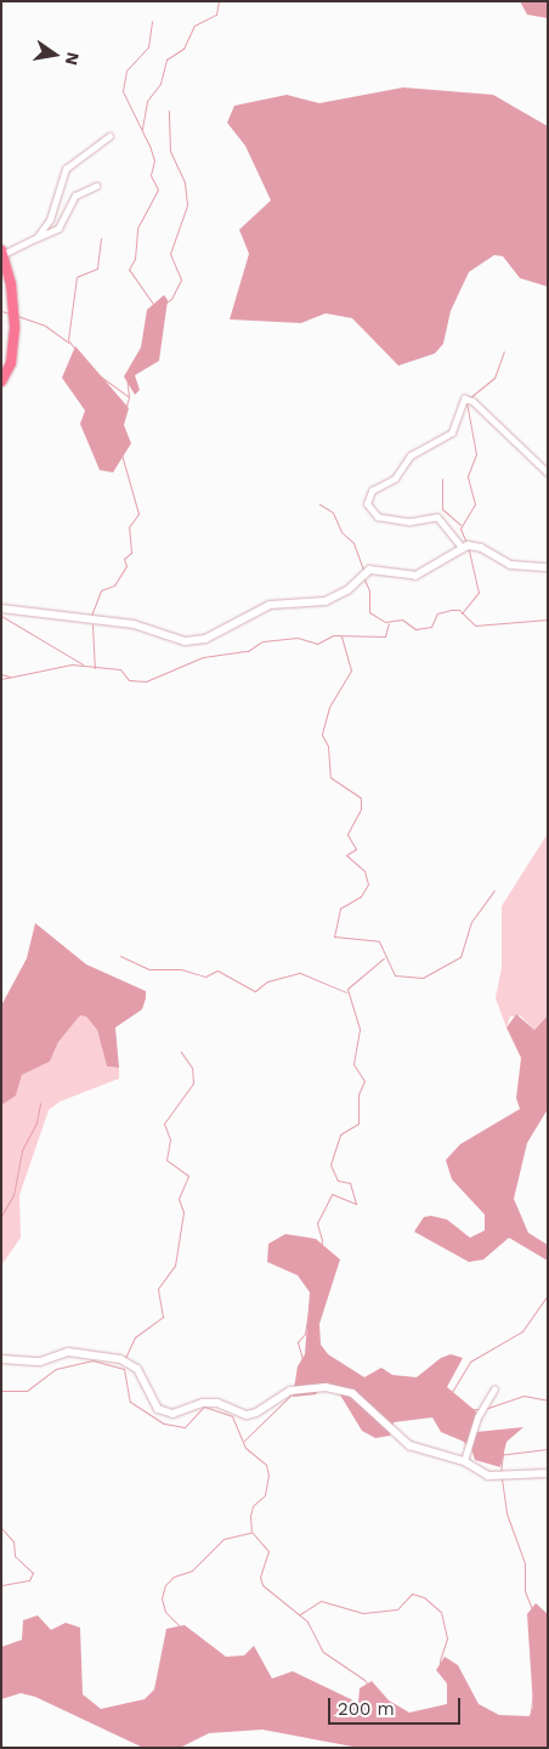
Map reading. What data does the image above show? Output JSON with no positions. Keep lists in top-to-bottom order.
{
  "scale_bar": "200 m",
  "north": "right"
}
